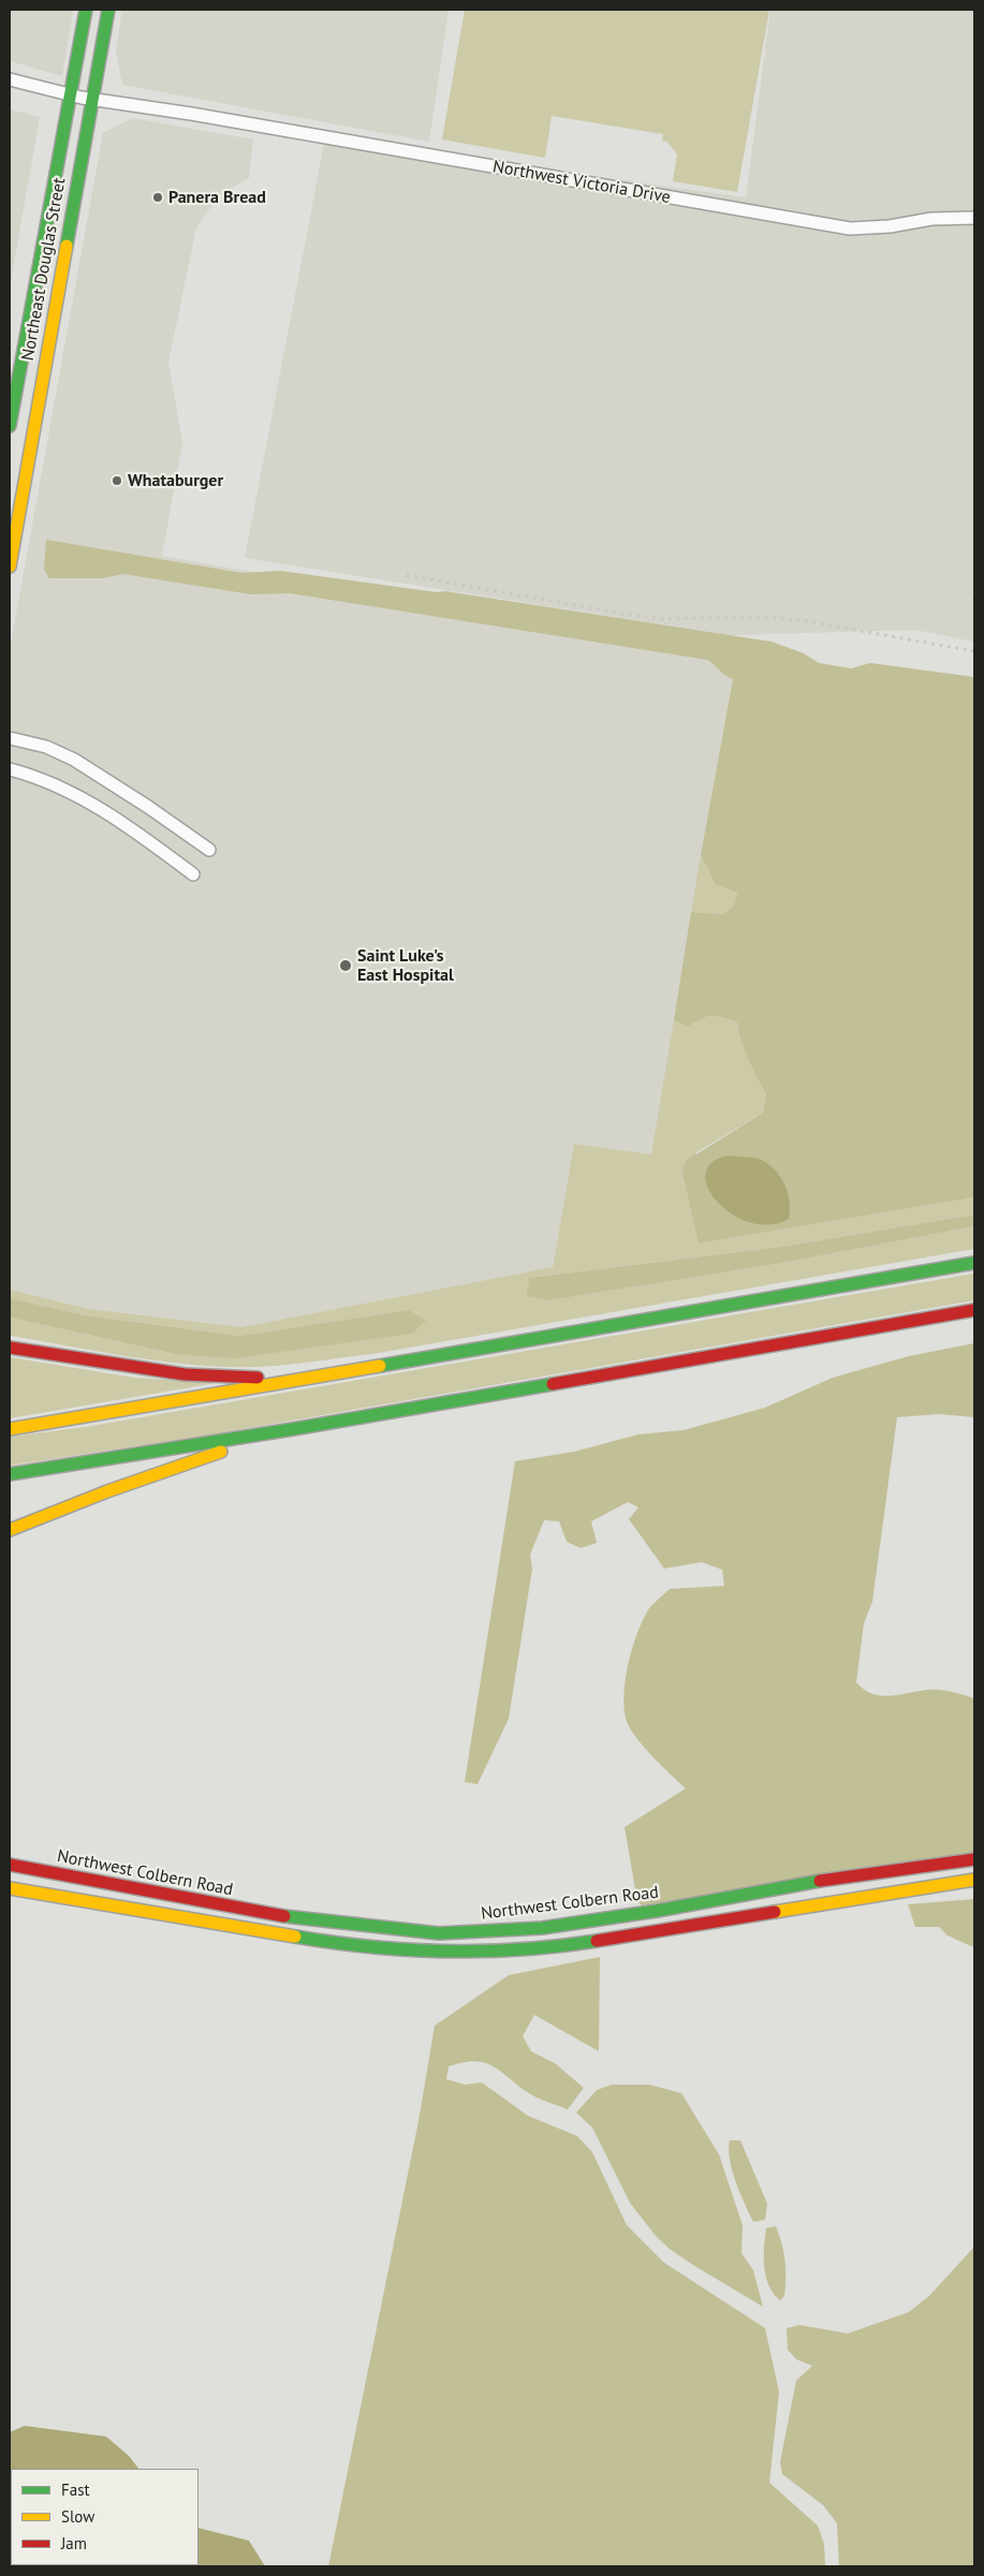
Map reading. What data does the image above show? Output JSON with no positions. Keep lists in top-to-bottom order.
{
  "streets": {
    "main road": ["Northeast Douglas Street", "Northwest Colbern Road"],
    "street": ["Northwest Victoria Drive"]
  },
  "crossings": [
    ["Northwest Victoria Drive", "Northeast Douglas Street"]
  ],
  "places": ["Panera Bread", "Whataburger", "Saint Luke's East Hospital"],
  "legend": ["Fast", "Slow", "Jam"]
}
